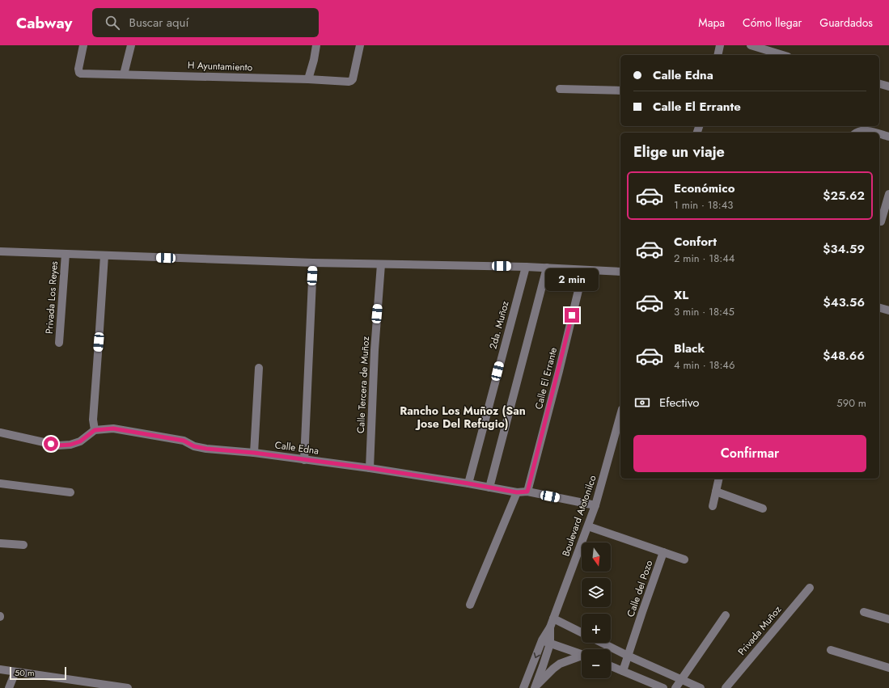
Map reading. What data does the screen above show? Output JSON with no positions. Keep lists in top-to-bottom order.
{
  "streets": {
    "street": [
      "H Ayuntamiento",
      "Privada Los Reyes",
      "2da. Muñoz",
      "Calle El Errante",
      "Calle Tercera de Muñoz",
      "Calle Edna",
      "Boulevard Atotonilco",
      "Calle del Pozo",
      "Privada Muñoz"
    ]
  },
  "crossings": [
    ["2da. Muñoz", "Calle Edna"],
    ["Calle El Errante", "Calle Edna"],
    ["Calle Tercera de Muñoz", "Calle Edna"],
    ["Calle Edna", "Boulevard Atotonilco"],
    ["Boulevard Atotonilco", "Calle del Pozo"]
  ],
  "districts": ["Rancho Los Muñoz (San Jose Del Refugio)"],
  "scale_bar": "50 m",
  "north": "bottom",
  "page": {
    "header": "Cabway",
    "search": "Buscar aquí",
    "nav": ["Mapa", "Cómo llegar", "Guardados"],
    "banner": ["Calle Edna", "Calle El Errante"],
    "heading": "Elige un viaje",
    "list": [
      {
        "name": "Económico",
        "note": "1 min · 18:43",
        "value": "$25.62"
      },
      {
        "name": "Confort",
        "note": "2 min · 18:44",
        "value": "$34.59"
      },
      {
        "name": "XL",
        "note": "3 min · 18:45",
        "value": "$43.56"
      },
      {
        "name": "Black",
        "note": "4 min · 18:46",
        "value": "$48.66"
      }
    ],
    "bubble": "2 min",
    "pay": ["Efectivo", "590 m"],
    "buttons": "Confirmar",
    "map_buttons": ["+", "−"],
    "scale": "50 m"
  }
}
